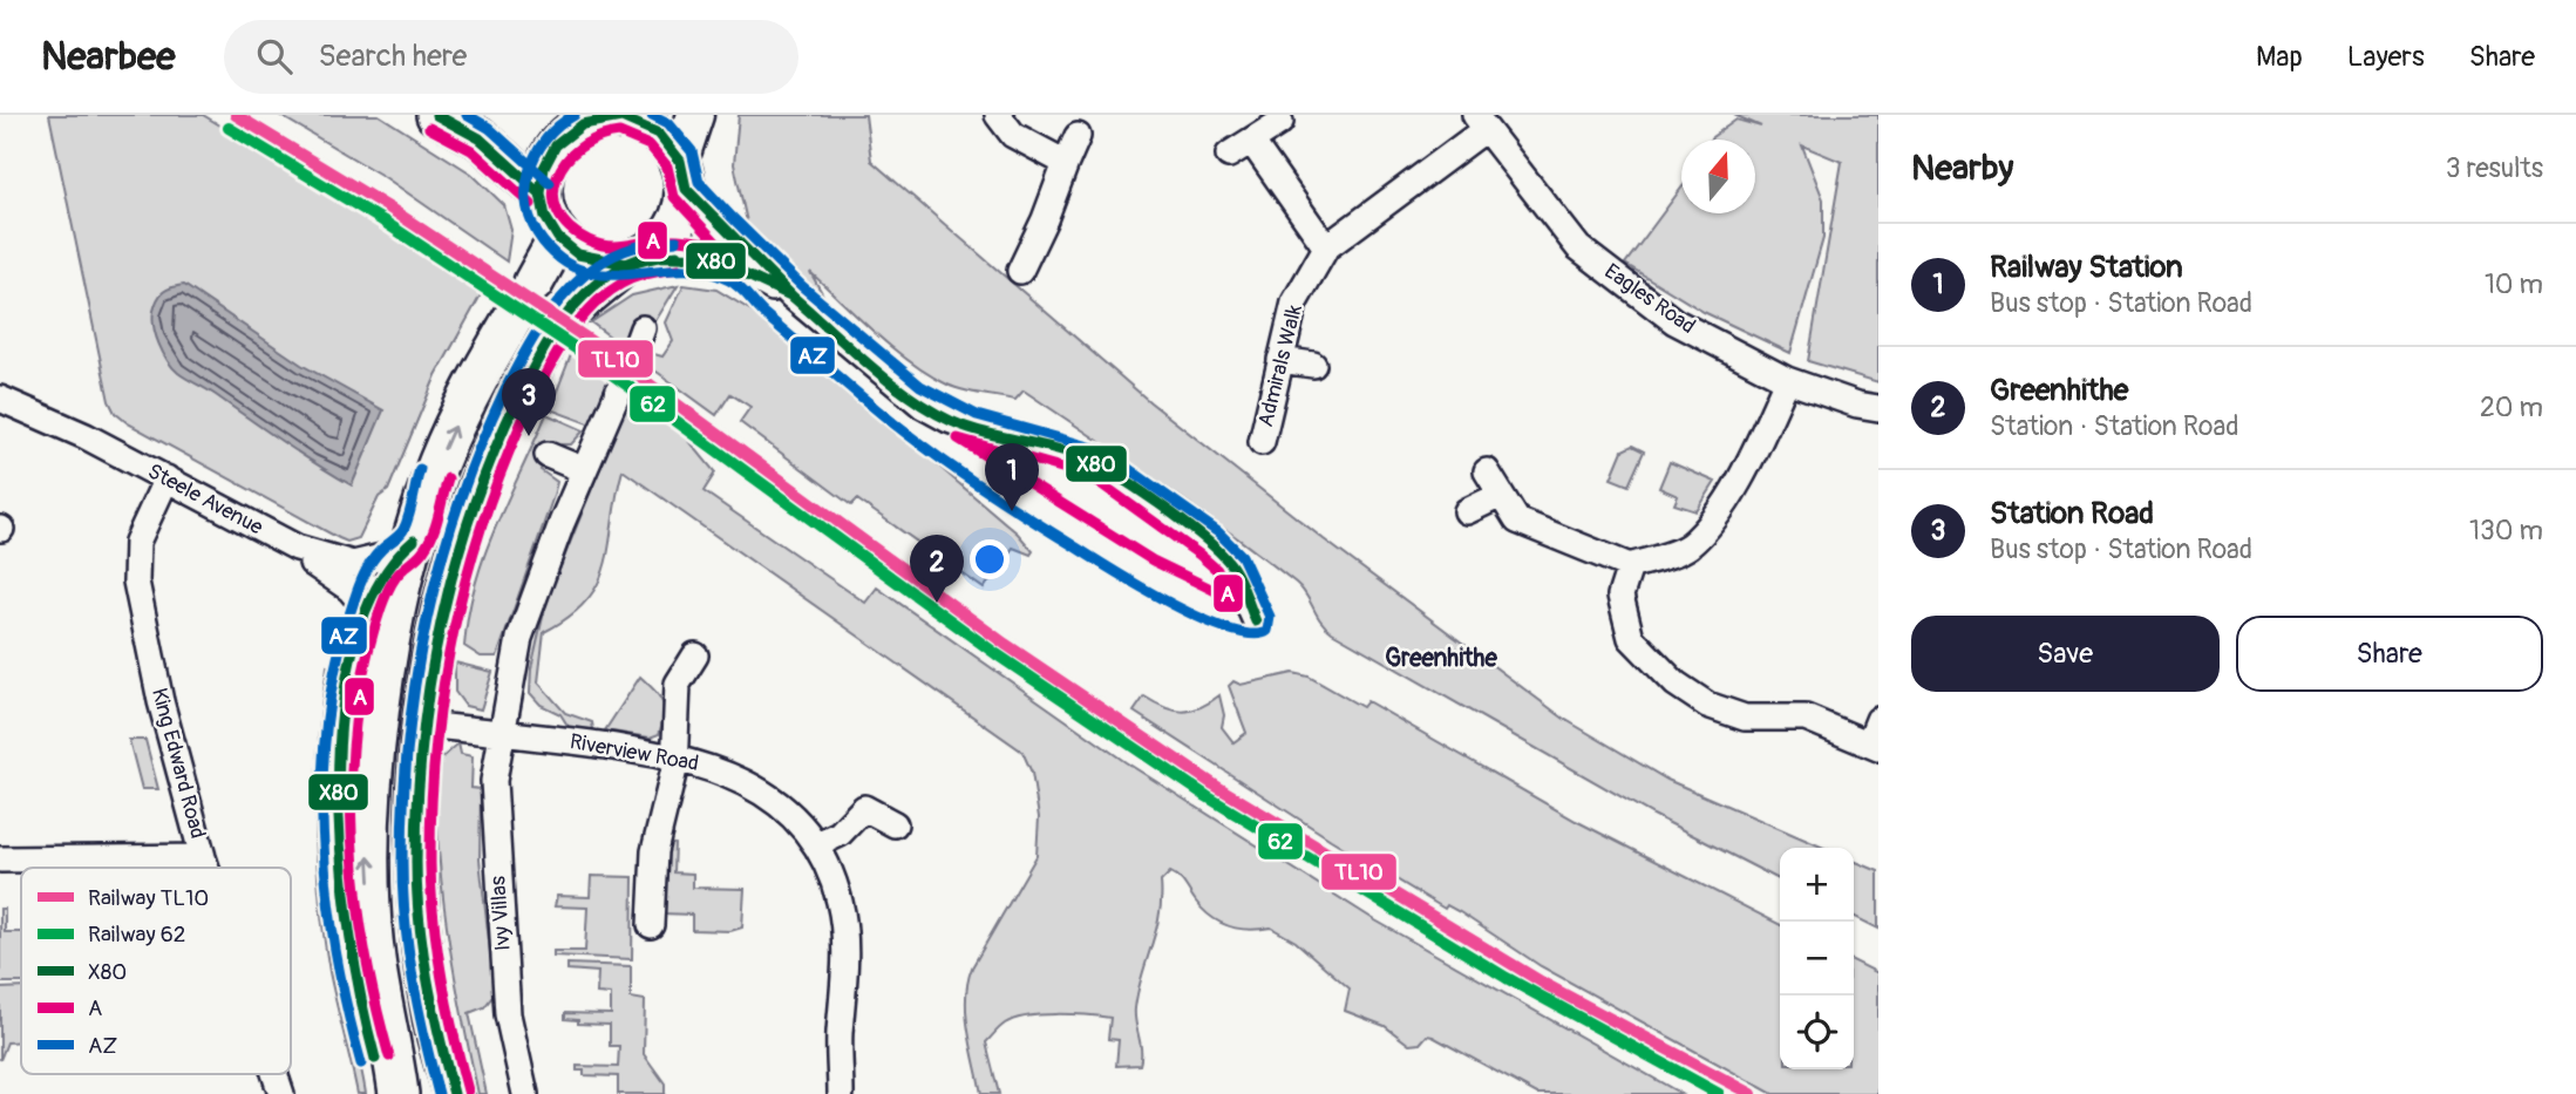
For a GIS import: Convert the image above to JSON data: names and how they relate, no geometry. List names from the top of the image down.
{
  "streets": {
    "street": [
      "Eagles Road",
      "Admirals Walk",
      "Steele Avenue",
      "Riverview Road",
      "King Edward Road",
      "Ivy Villas"
    ]
  },
  "crossings": [
    ["Eagles Road", "Admirals Walk"],
    ["Steele Avenue", "King Edward Road"],
    ["Riverview Road", "Ivy Villas"]
  ],
  "districts": ["Greenhithe"],
  "lines": [
    "rail line TL10",
    "transit line X80",
    "transit line AZ",
    "rail line 62",
    "transit line A"
  ],
  "legend": [
    "Railway TL10",
    "Railway 62",
    "X80",
    "A",
    "AZ"
  ],
  "north": "top",
  "page": {
    "header": "Nearbee",
    "search": "Search here",
    "nav": ["Map", "Layers", "Share"],
    "heading": ["Nearby", "3 results"],
    "list": [
      {
        "mark": "1",
        "name": "Railway Station",
        "note": "Bus stop · Station Road",
        "value": "10 m"
      },
      {
        "mark": "2",
        "name": "Greenhithe",
        "note": "Station · Station Road",
        "value": "20 m"
      },
      {
        "mark": "3",
        "name": "Station Road",
        "note": "Bus stop · Station Road",
        "value": "130 m"
      }
    ],
    "pins": ["3", "1", "2"],
    "buttons": ["Save", "Share"],
    "map_buttons": ["+", "−"]
  }
}
